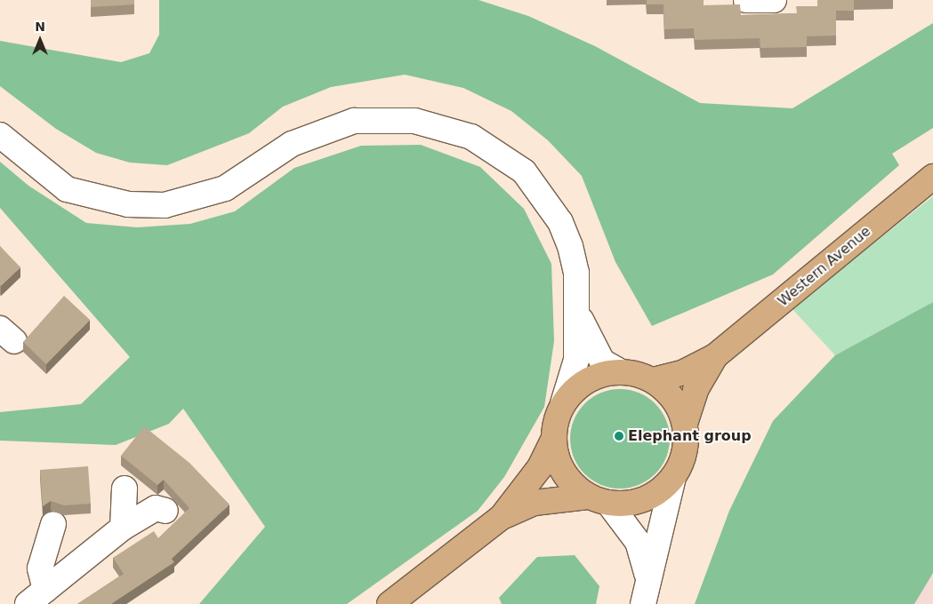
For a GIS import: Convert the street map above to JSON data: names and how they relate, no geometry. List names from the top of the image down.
{
  "streets": {
    "main road": ["Western Avenue"]
  },
  "places": ["Elephant group"],
  "north": "top"
}
